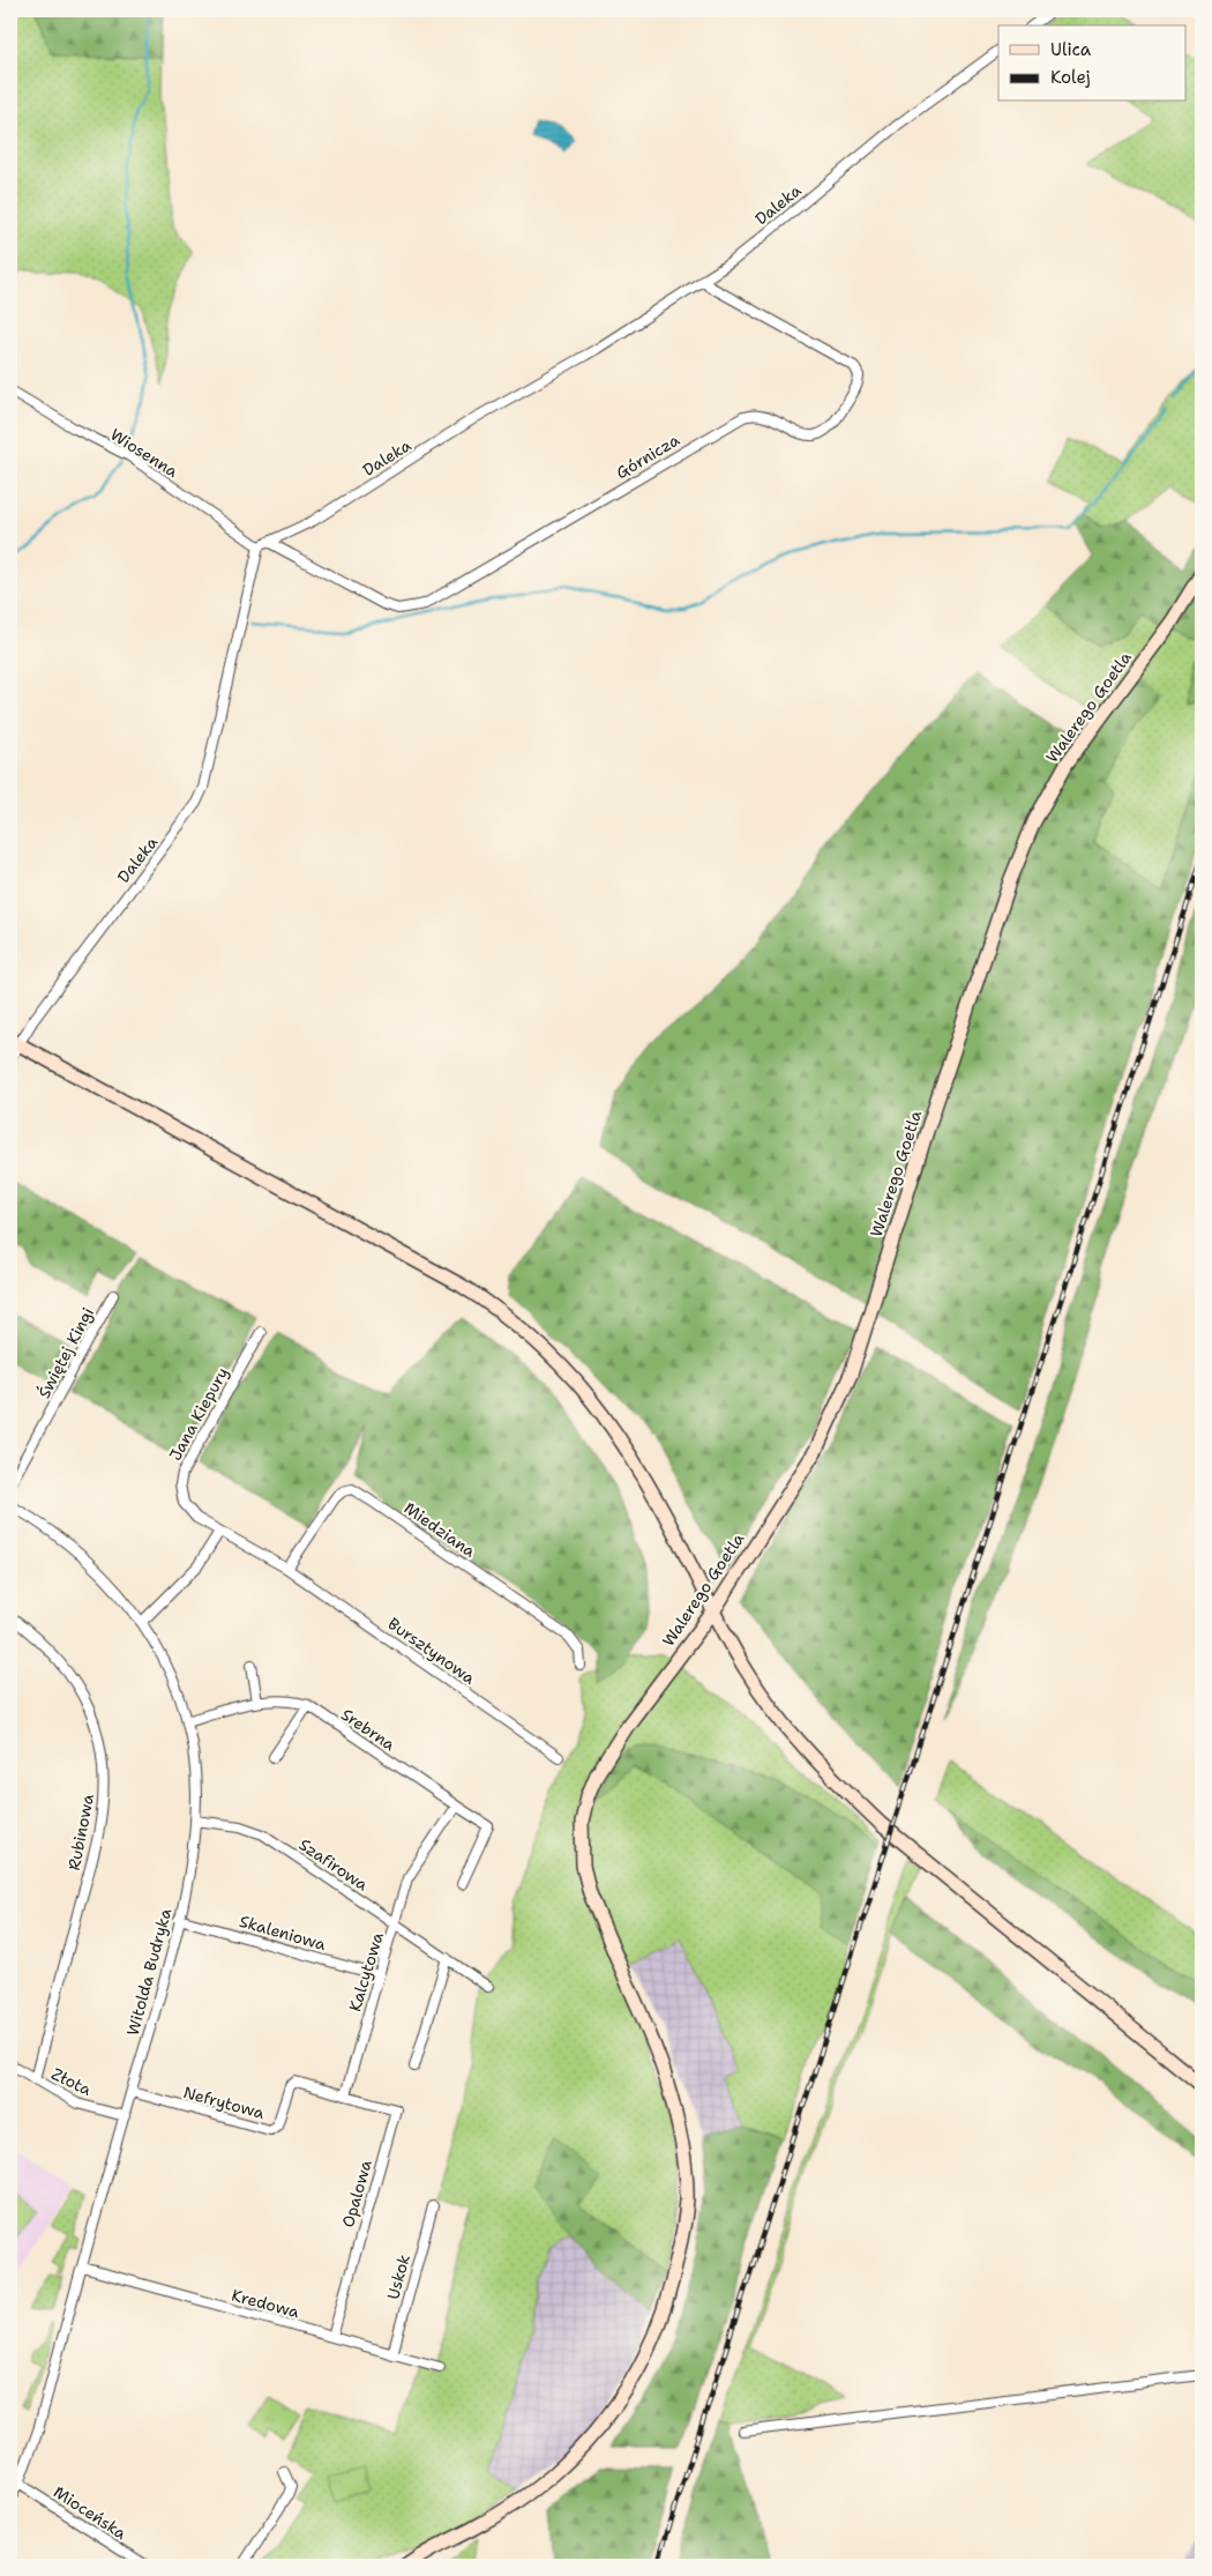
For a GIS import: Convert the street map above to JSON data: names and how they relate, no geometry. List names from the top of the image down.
{
  "streets": {
    "street": [
      "Daleka",
      "Wiosenna",
      "Górnicza",
      "Walerego Goetla",
      "Świętej Kingi",
      "Jana Kiepury",
      "Miedziana",
      "Bursztynowa",
      "Srebrna",
      "Rubinowa",
      "Szafirowa",
      "Skaleniowa",
      "Witolda Budryka",
      "Kalcytowa",
      "Złota",
      "Nefrytowa",
      "Opalowa",
      "Uskok",
      "Kredowa",
      "Mioceńska"
    ]
  },
  "crossings": [
    ["Daleka", "Wiosenna"],
    ["Daleka", "Górnicza"],
    ["Jana Kiepury", "Miedziana"],
    ["Jana Kiepury", "Bursztynowa"],
    ["Miedziana", "Bursztynowa"],
    ["Srebrna", "Witolda Budryka"],
    ["Srebrna", "Kalcytowa"],
    ["Rubinowa", "Złota"],
    ["Szafirowa", "Witolda Budryka"],
    ["Szafirowa", "Kalcytowa"],
    ["Skaleniowa", "Witolda Budryka"],
    ["Skaleniowa", "Kalcytowa"],
    ["Witolda Budryka", "Złota"],
    ["Witolda Budryka", "Nefrytowa"],
    ["Witolda Budryka", "Kredowa"],
    ["Witolda Budryka", "Mioceńska"],
    ["Kalcytowa", "Nefrytowa"],
    ["Kalcytowa", "Opalowa"],
    ["Nefrytowa", "Opalowa"],
    ["Opalowa", "Kredowa"],
    ["Uskok", "Kredowa"]
  ],
  "legend": ["Ulica", "Kolej"]
}
